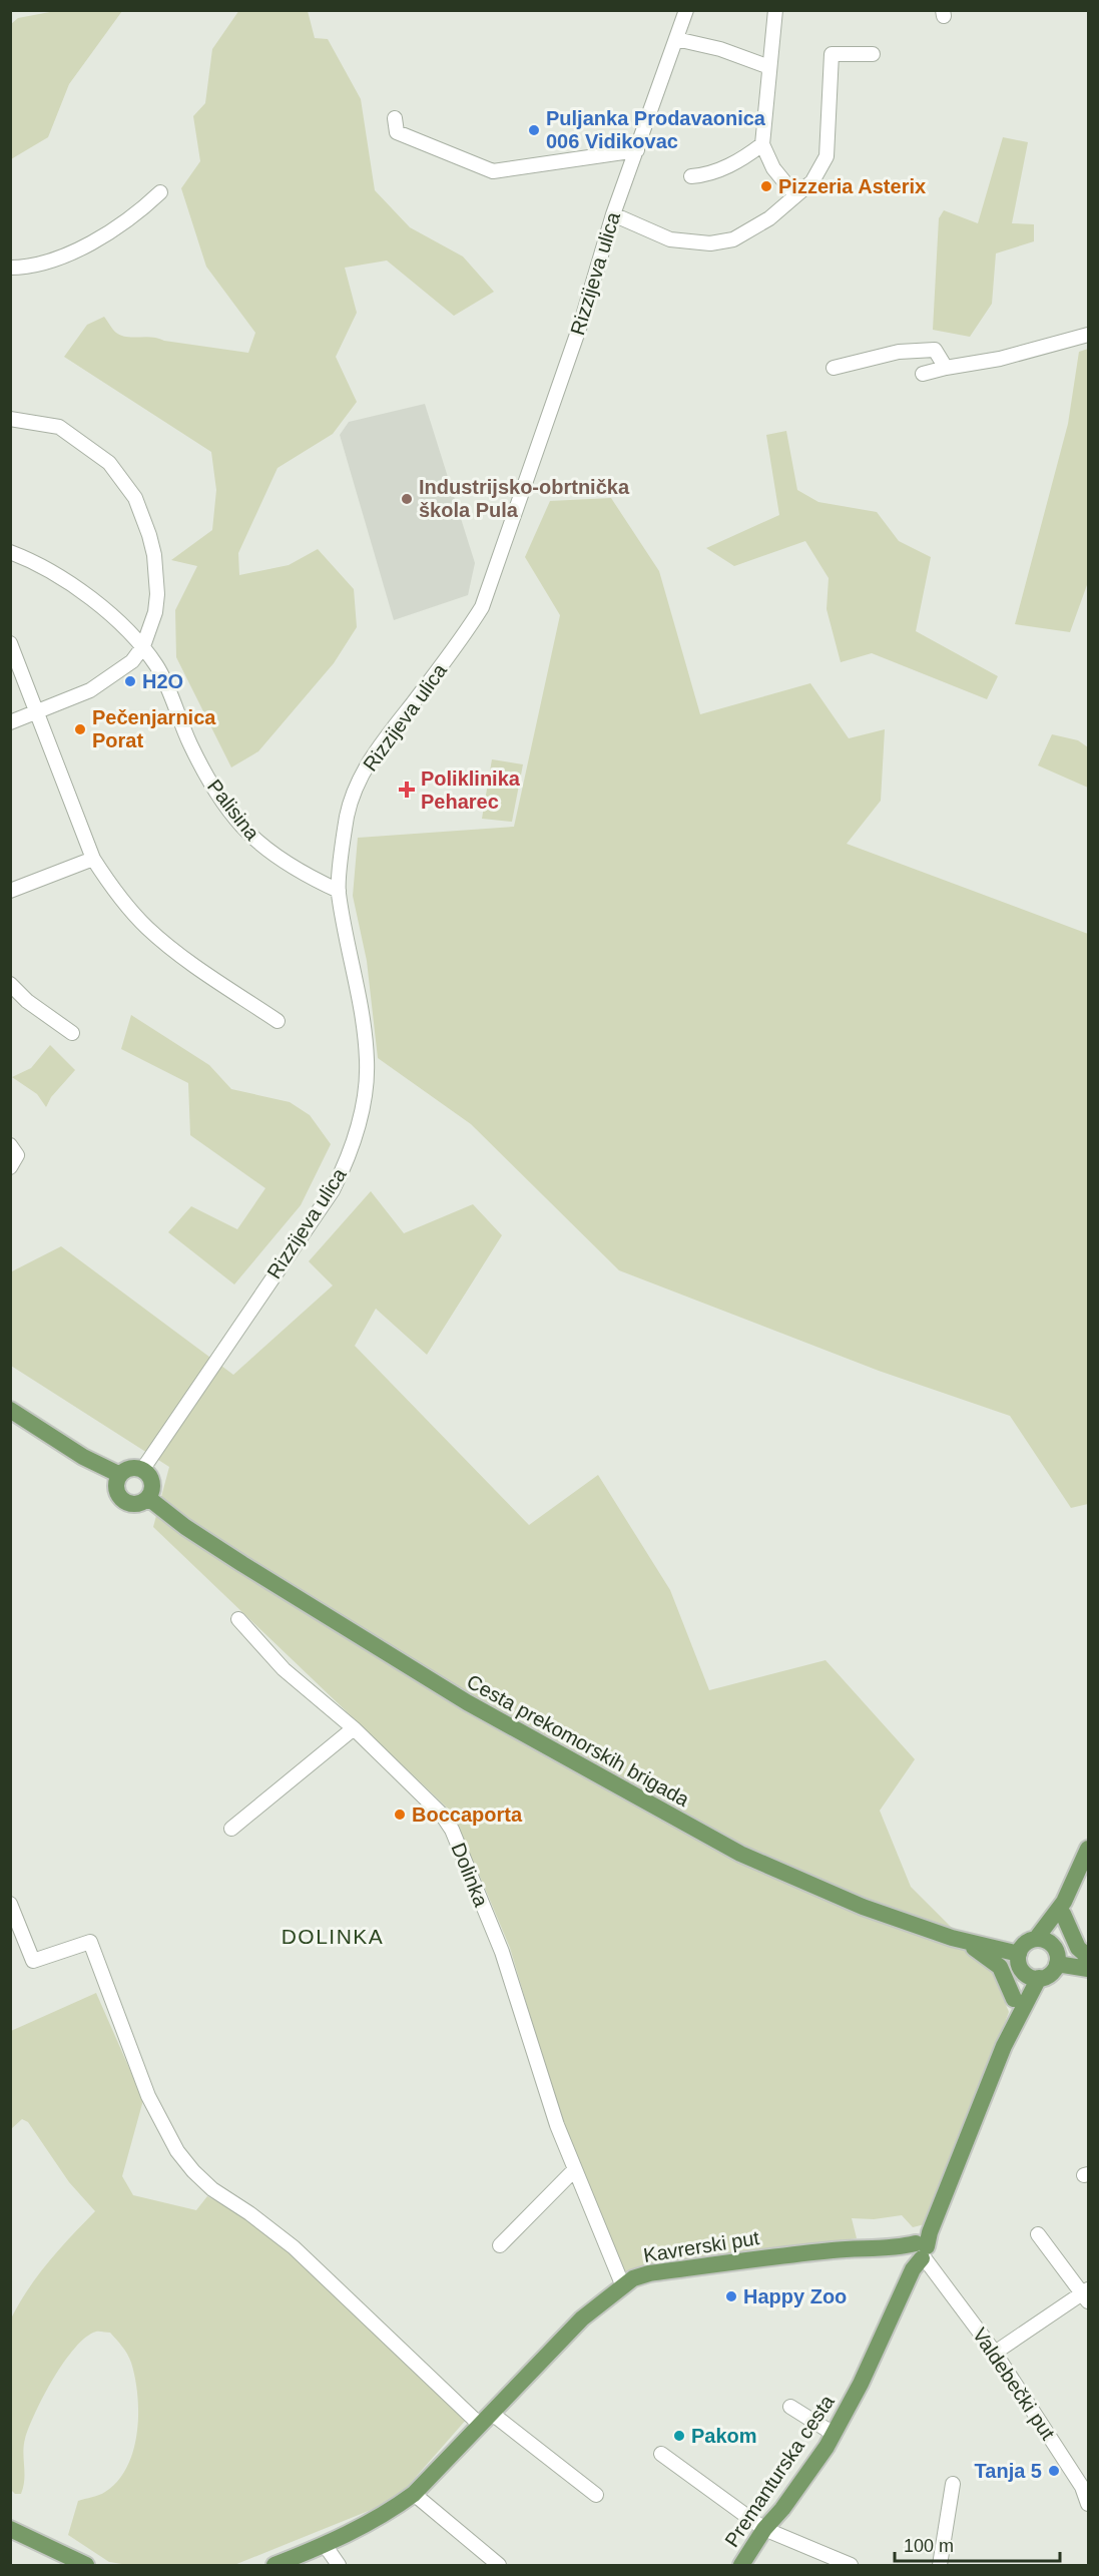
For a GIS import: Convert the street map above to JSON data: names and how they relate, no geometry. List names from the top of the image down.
{
  "streets": {
    "main road": ["Cesta prekomorskih brigada", "Kavrerski put", "Premanturska cesta"],
    "street": [
      "Rizzijeva ulica",
      "Palisina",
      "Dolinka",
      "Valdebečki put"
    ]
  },
  "crossings": [
    ["Rizzijeva ulica", "Palisina"],
    ["Rizzijeva ulica", "Cesta prekomorskih brigada"],
    ["Cesta prekomorskih brigada", "Premanturska cesta"],
    ["Dolinka", "Kavrerski put"],
    ["Kavrerski put", "Valdebečki put"],
    ["Kavrerski put", "Premanturska cesta"],
    ["Valdebečki put", "Premanturska cesta"]
  ],
  "districts": ["DOLINKA"],
  "places": {
    "other": [
      "Puljanka Prodavaonica 006 Vidikovac",
      "Pizzeria Asterix",
      "Industrijsko-obrtnička škola Pula",
      "H2O",
      "Pečenjarnica Porat",
      "Boccaporta",
      "Happy Zoo",
      "Pakom",
      "Tanja 5"
    ],
    "health": ["Poliklinika Peharec"]
  },
  "scale_bar": "100 m"
}
